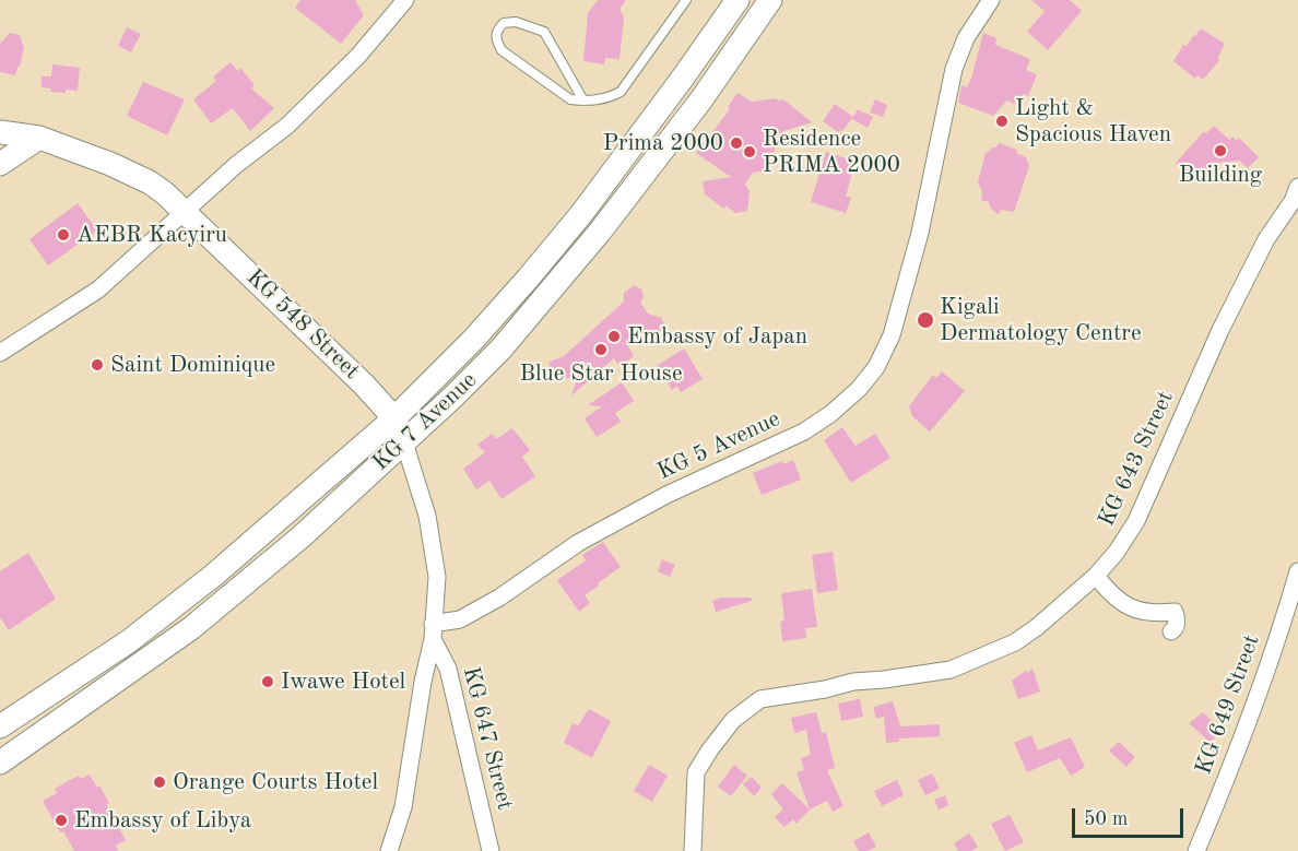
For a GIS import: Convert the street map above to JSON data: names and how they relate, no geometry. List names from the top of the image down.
{
  "streets": {
    "main road": ["KG 548 Street", "KG 7 Avenue"],
    "street": [
      "KG 5 Avenue",
      "KG 643 Street",
      "KG 649 Street",
      "KG 647 Street"
    ]
  },
  "crossings": [
    ["KG 548 Street", "KG 7 Avenue"],
    ["KG 5 Avenue", "KG 647 Street"]
  ],
  "places": [
    "Light & Spacious Haven",
    "Prima 2000",
    "Building",
    "Residence PRIMA 2000",
    "AEBR Kacyiru",
    "Kigali Dermatology Centre",
    "Embassy of Japan",
    "Blue Star House",
    "Saint Dominique",
    "Iwawe Hotel",
    "Orange Courts Hotel",
    "Embassy of Libya"
  ],
  "scale_bar": "50 m"
}
